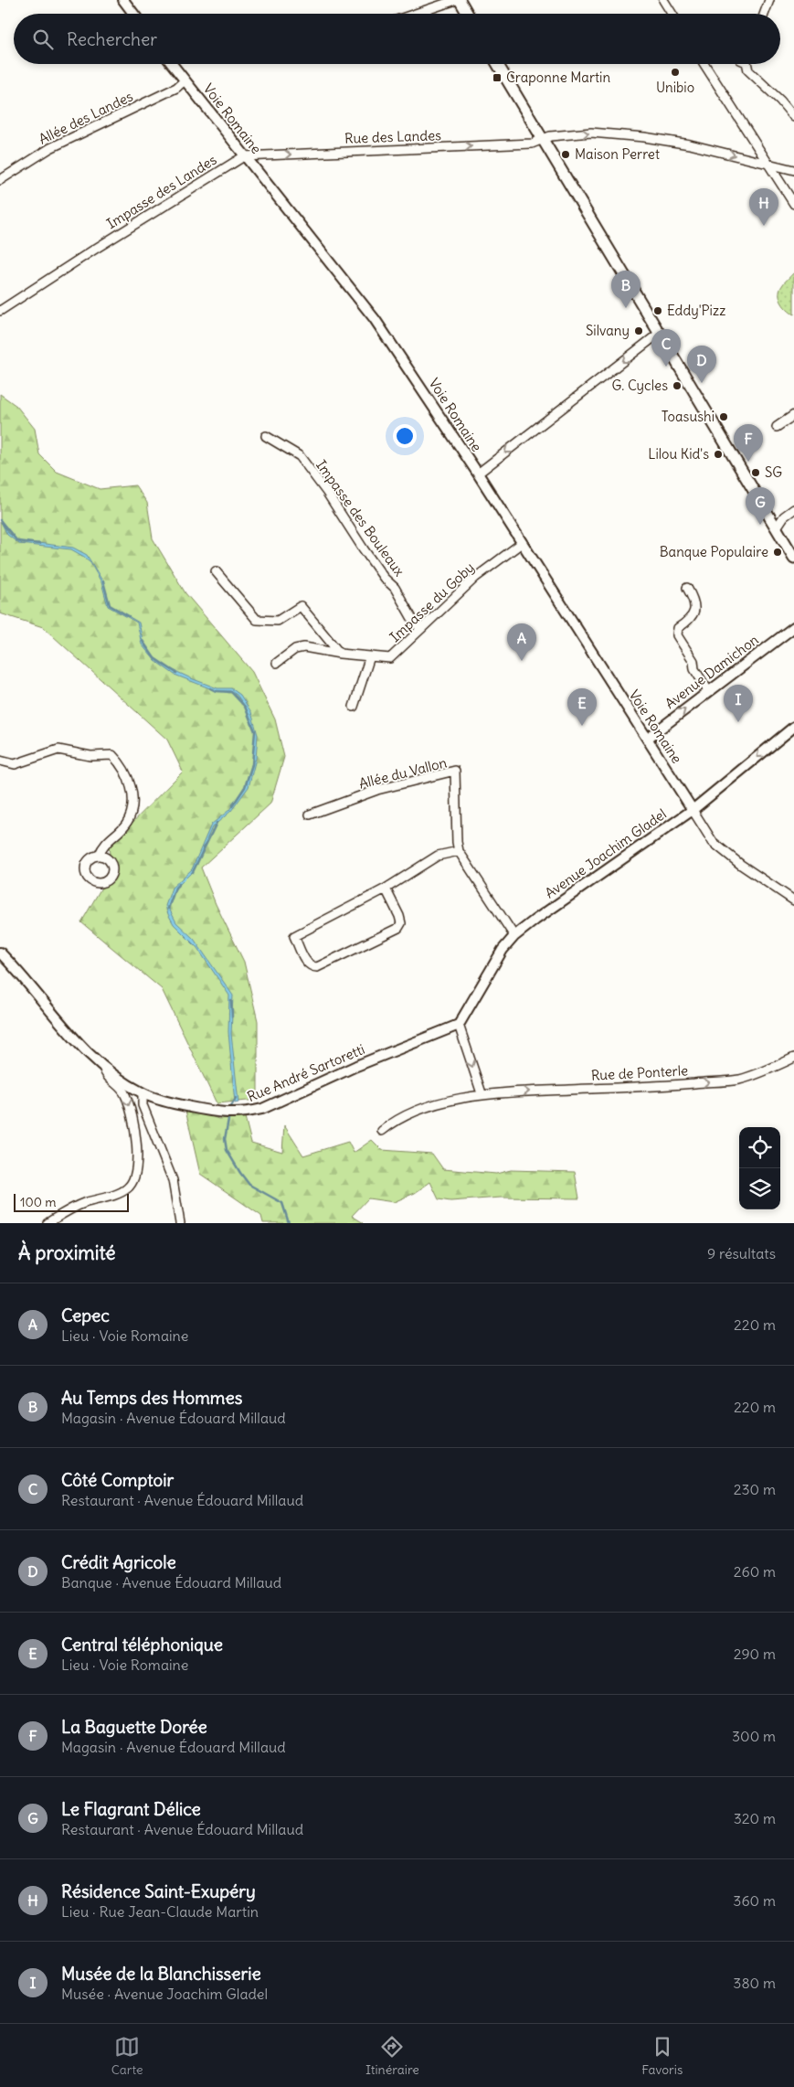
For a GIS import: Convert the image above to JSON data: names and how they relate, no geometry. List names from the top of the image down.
{
  "streets": {
    "street": [
      "Allée des Landes",
      "Voie Romaine",
      "Rue des Landes",
      "Impasse des Landes",
      "Impasse des Bouleaux",
      "Impasse du Goby",
      "Avenue Damichon",
      "Allée du Vallon",
      "Avenue Joachim Gladel",
      "Rue André Sartoretti",
      "Rue de Ponterle"
    ]
  },
  "crossings": [
    ["Allée des Landes", "Voie Romaine"],
    ["Voie Romaine", "Rue des Landes"],
    ["Voie Romaine", "Impasse des Landes"],
    ["Voie Romaine", "Impasse du Goby"],
    ["Voie Romaine", "Avenue Damichon"],
    ["Voie Romaine", "Avenue Joachim Gladel"],
    ["Rue des Landes", "Impasse des Landes"],
    ["Impasse des Bouleaux", "Impasse du Goby"],
    ["Allée du Vallon", "Avenue Joachim Gladel"],
    ["Avenue Joachim Gladel", "Rue André Sartoretti"]
  ],
  "one_way": ["Rue des Landes", "Avenue Damichon", "Rue de Ponterle"],
  "places": {
    "other": [
      "Unibio",
      "Maison Perret",
      "Eddy'Pizz",
      "Silvany",
      "G. Cycles",
      "Toasushi",
      "Lilou Kid's",
      "SG",
      "Banque Populaire"
    ],
    "transit": ["Craponne Martin"]
  },
  "scale_bar": "100 m",
  "page": {
    "search": "Rechercher",
    "pins": [
      "H",
      "B",
      "C",
      "D",
      "F",
      "G",
      "A",
      "I",
      "E"
    ],
    "scale": "100 m",
    "heading": ["À proximité", "9 résultats"],
    "list": [
      {
        "mark": "A",
        "name": "Cepec",
        "note": "Lieu · Voie Romaine",
        "value": "220 m"
      },
      {
        "mark": "B",
        "name": "Au Temps des Hommes",
        "note": "Magasin · Avenue Édouard Millaud",
        "value": "220 m"
      },
      {
        "mark": "C",
        "name": "Côté Comptoir",
        "note": "Restaurant · Avenue Édouard Millaud",
        "value": "230 m"
      },
      {
        "mark": "D",
        "name": "Crédit Agricole",
        "note": "Banque · Avenue Édouard Millaud",
        "value": "260 m"
      },
      {
        "mark": "E",
        "name": "Central téléphonique",
        "note": "Lieu · Voie Romaine",
        "value": "290 m"
      },
      {
        "mark": "F",
        "name": "La Baguette Dorée",
        "note": "Magasin · Avenue Édouard Millaud",
        "value": "300 m"
      },
      {
        "mark": "G",
        "name": "Le Flagrant Délice",
        "note": "Restaurant · Avenue Édouard Millaud",
        "value": "320 m"
      },
      {
        "mark": "H",
        "name": "Résidence Saint-Exupéry",
        "note": "Lieu · Rue Jean-Claude Martin",
        "value": "360 m"
      },
      {
        "mark": "I",
        "name": "Musée de la Blanchisserie",
        "note": "Musée · Avenue Joachim Gladel",
        "value": "380 m"
      }
    ],
    "nav": ["Carte", "Itinéraire", "Favoris"]
  }
}
